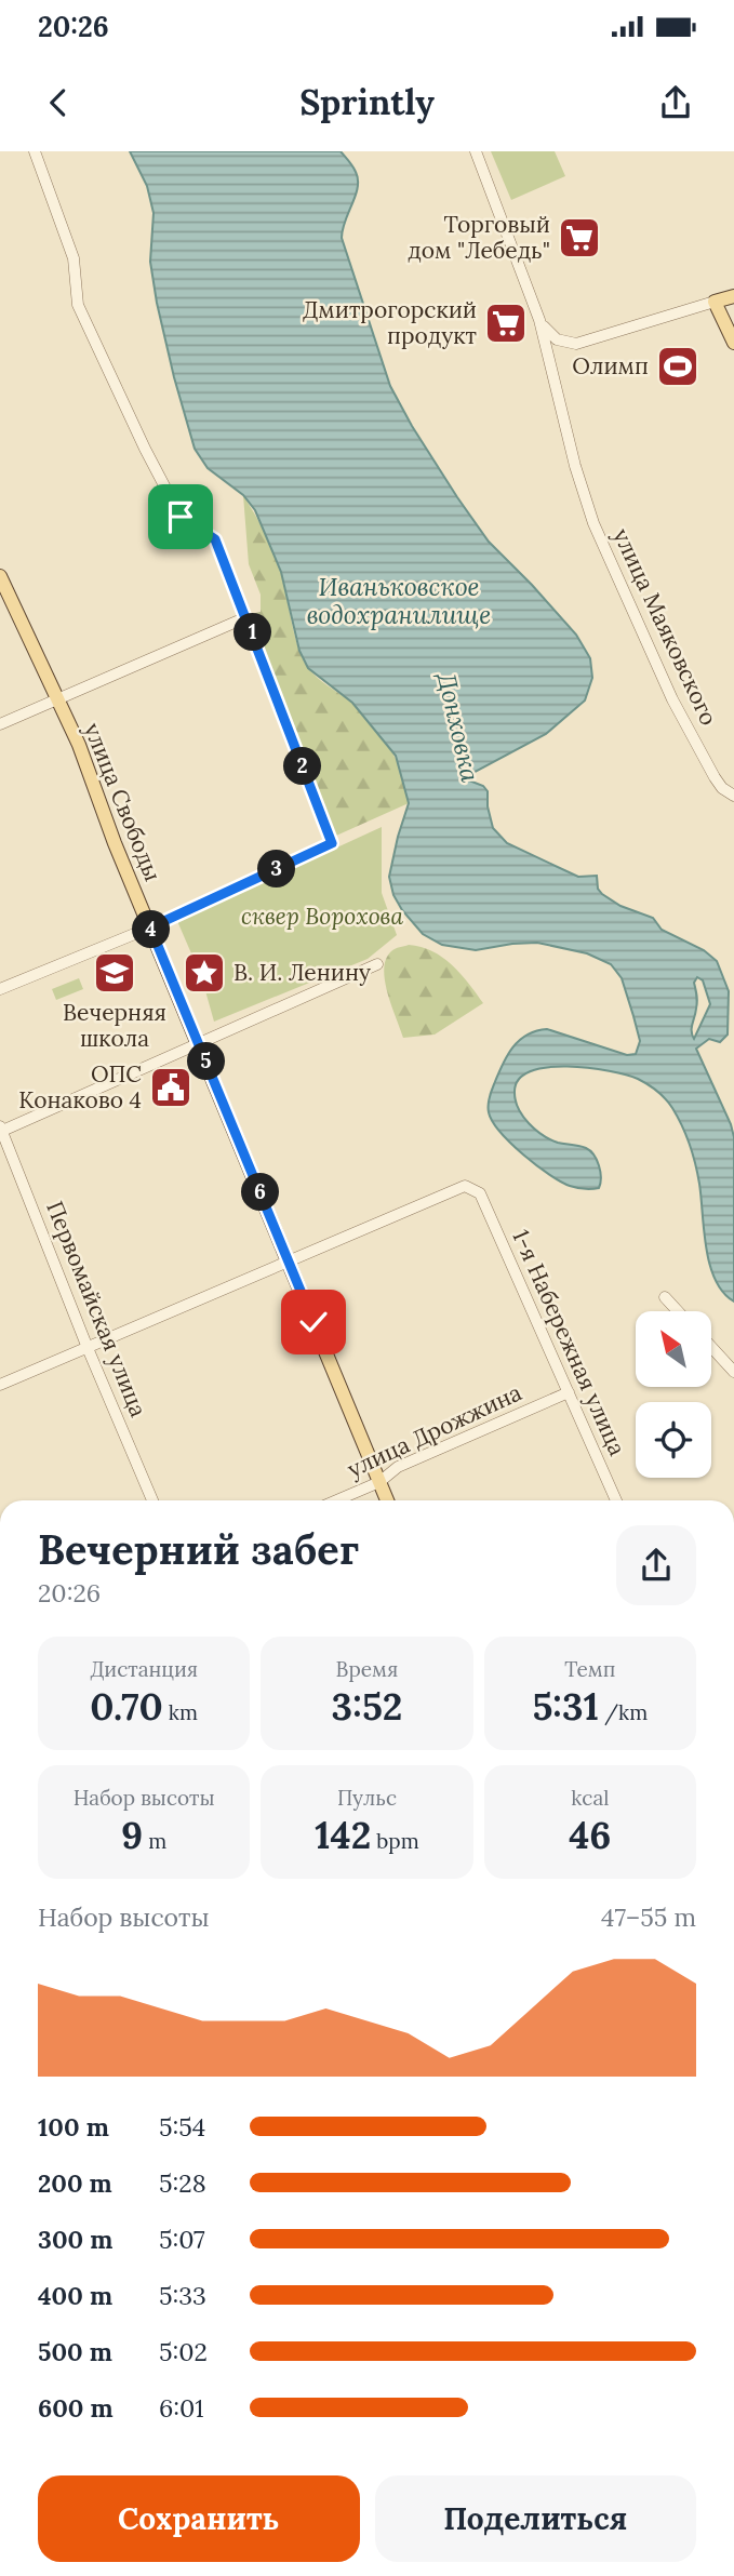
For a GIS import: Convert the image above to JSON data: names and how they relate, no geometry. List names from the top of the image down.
{
  "streets": {
    "main road": ["улица Свободы"],
    "street": [
      "улица Маяковского",
      "Первомайская улица",
      "1-я Набережная улица",
      "улица Дрожжина"
    ]
  },
  "crossings": [
    ["улица Свободы", "1-я Набережная улица"],
    ["улица Свободы", "улица Дрожжина"],
    ["1-я Набережная улица", "улица Дрожжина"]
  ],
  "water": ["Иваньковское водохранилище", "Донховка"],
  "parks": ["сквер Ворохова"],
  "places": {
    "supermarket": ["Торговый дом \"Лебедь\"", "Дмитрогорский продукт"],
    "sports": ["Олимп"],
    "school or university": ["Вечерняя школа"],
    "place": ["В. И. Ленину"],
    "public building": ["ОПС Конаково 4"]
  },
  "north": "top left",
  "page": {
    "status": "20:26",
    "header": "Sprintly",
    "pins": [
      "1",
      "2",
      "3",
      "4",
      "5",
      "6"
    ],
    "heading": ["Вечерний забег", "20:26"],
    "stats": [
      ["Дистанция", "0.70 km"],
      ["Время", "3:52"],
      ["Темп", "5:31 /km"],
      ["Набор высоты", "9 m"],
      ["Пульс", "142 bpm"],
      ["kcal", "46"]
    ],
    "chart": ["Набор высоты", "47–55 m"],
    "list": [
      {
        "name": "100 m",
        "note": "5:54"
      },
      {
        "name": "200 m",
        "note": "5:28"
      },
      {
        "name": "300 m",
        "note": "5:07"
      },
      {
        "name": "400 m",
        "note": "5:33"
      },
      {
        "name": "500 m",
        "note": "5:02"
      },
      {
        "name": "600 m",
        "note": "6:01"
      }
    ],
    "buttons": ["Сохранить", "Поделиться"]
  }
}
